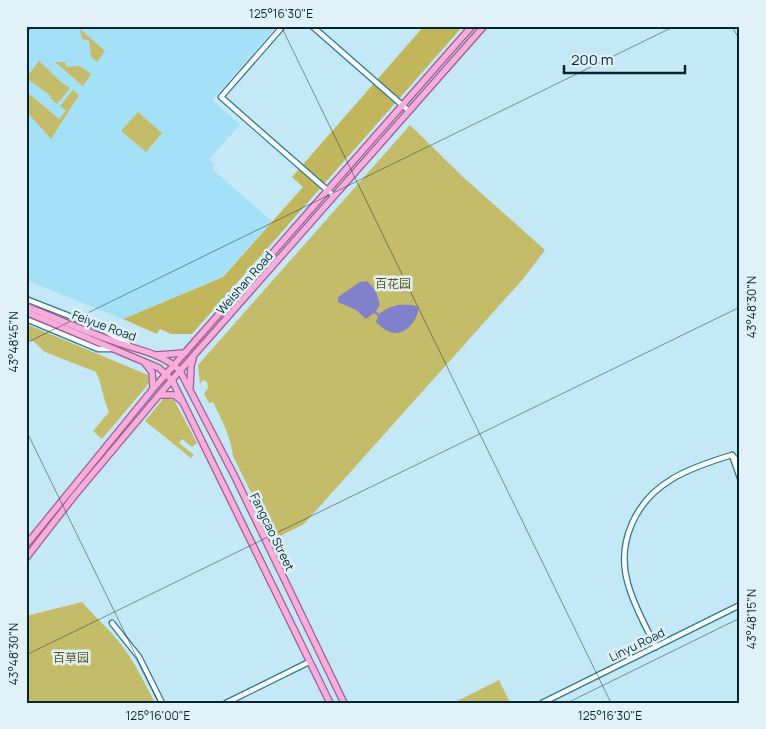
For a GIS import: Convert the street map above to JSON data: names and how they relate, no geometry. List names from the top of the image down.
{
  "streets": {
    "main road": ["Weishan Road", "Feiyue Road", "Fangcao Street"],
    "street": ["Linyu Road"]
  },
  "crossings": [
    ["Weishan Road", "Feiyue Road"],
    ["Weishan Road", "Fangcao Street"],
    ["Feiyue Road", "Fangcao Street"]
  ],
  "parks": ["百花园", "百草园"],
  "scale_bar": "200 m",
  "coordinates": [
    "125°16'30\"E",
    "43°48'30\"N",
    "43°48'45\"N",
    "43°48'15\"N",
    "125°16'00\"E"
  ]
}
